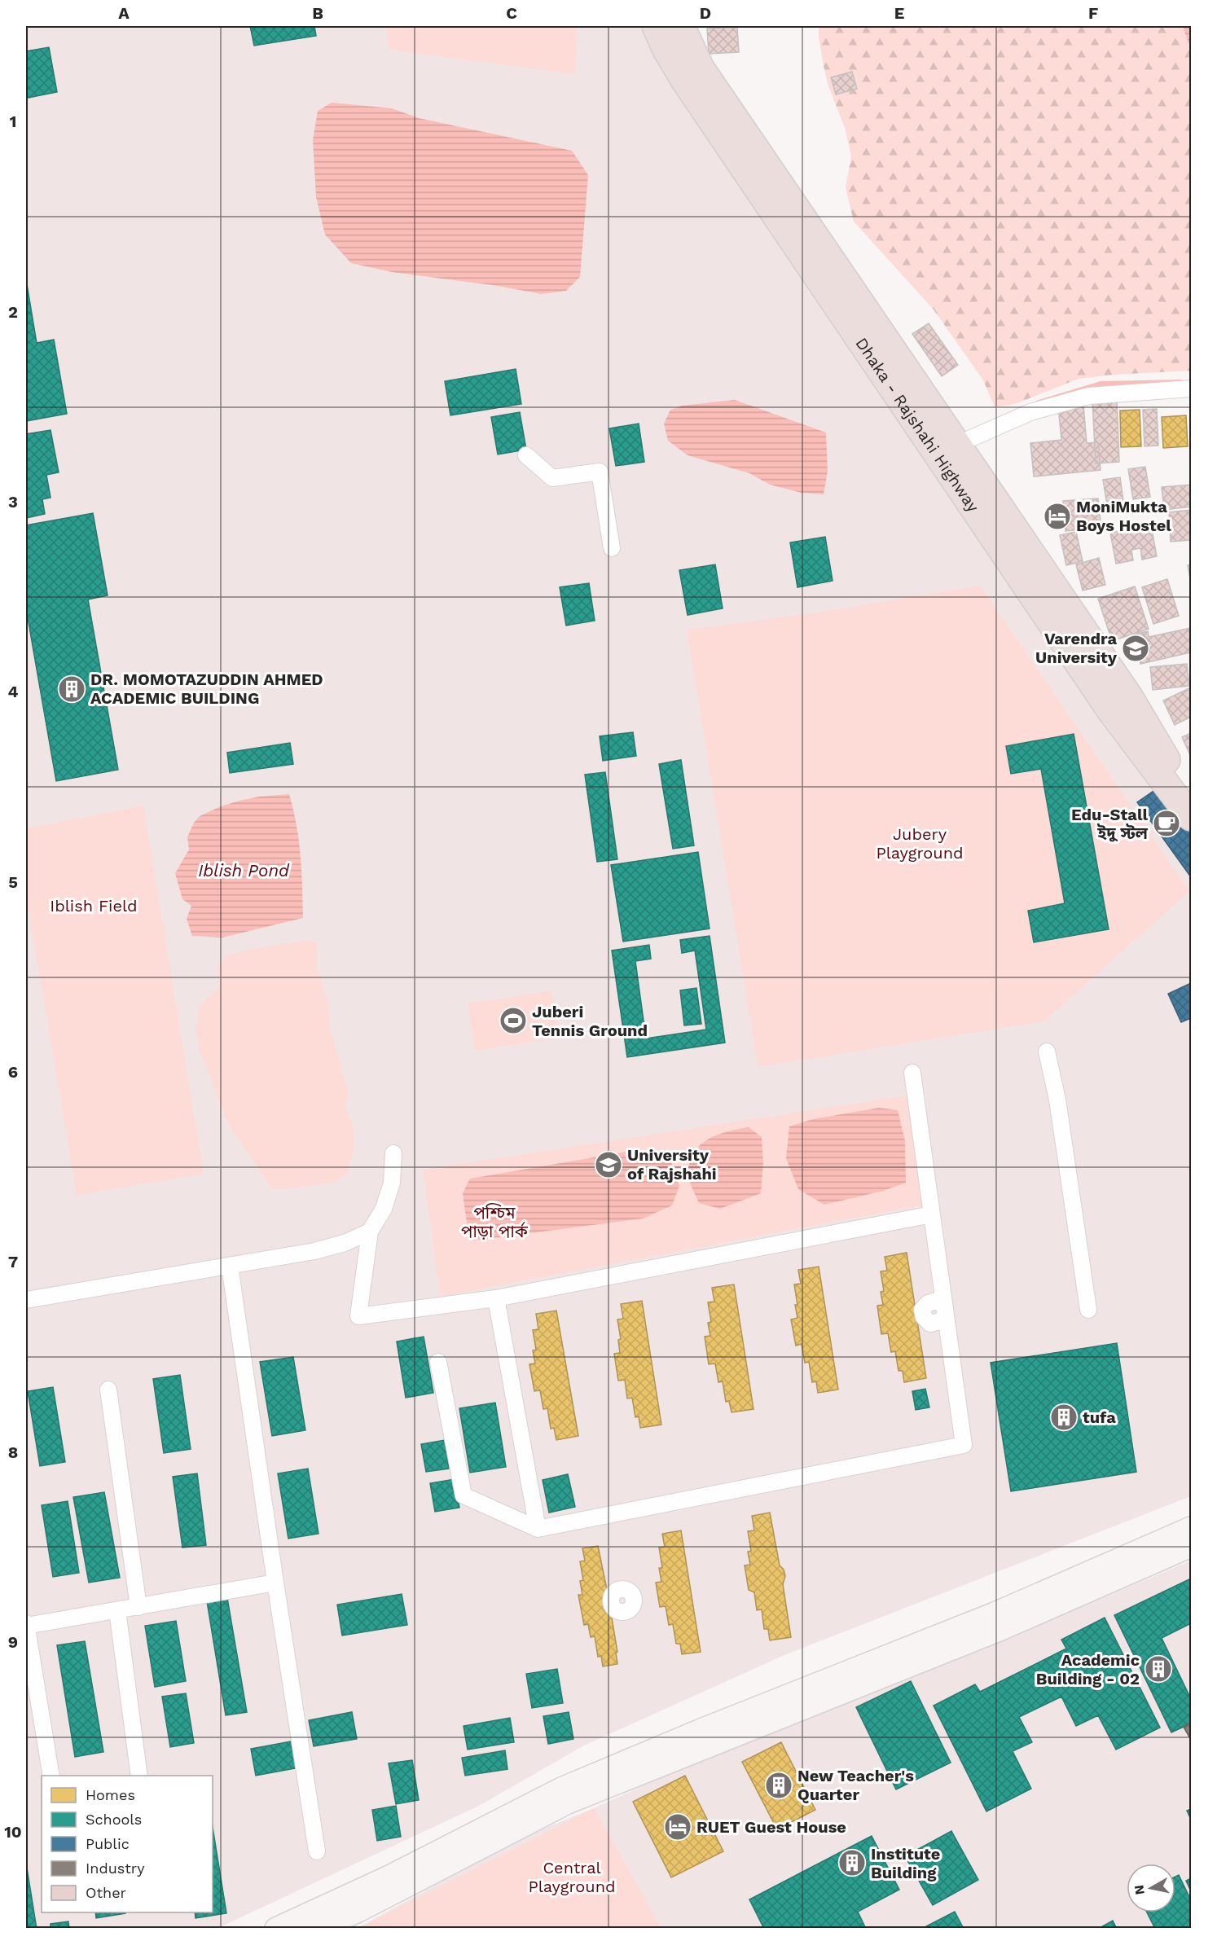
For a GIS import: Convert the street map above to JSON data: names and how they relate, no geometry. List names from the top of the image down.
{
  "streets": {
    "highway": ["Dhaka - Rajshahi Highway"]
  },
  "water": ["Iblish Pond"],
  "parks": [
    "Jubery Playground",
    "Iblish Field",
    "পশ্চিম পাড়া পার্ক",
    "Central Playground"
  ],
  "places": {
    "hotel": ["MoniMukta Boys Hostel", "RUET Guest House"],
    "school or university": ["Varendra University", "University of Rajshahi"],
    "building": [
      "DR. MOMOTAZUDDIN AHMED ACADEMIC BUILDING",
      "tufa",
      "Academic Building - 02",
      "New Teacher's Quarter",
      "Institute Building"
    ],
    "cafe": ["Edu-Stall ইদু স্টল"],
    "sports": ["Juberi Tennis Ground"]
  },
  "legend": [
    "Homes",
    "Schools",
    "Public",
    "Industry",
    "Other"
  ],
  "north": "left",
  "grid": {
    "columns": [
      "A",
      "B",
      "C",
      "D",
      "E",
      "F"
    ],
    "rows": [
      "1",
      "2",
      "3",
      "4",
      "5",
      "6",
      "7",
      "8",
      "9",
      "10"
    ]
  }
}
